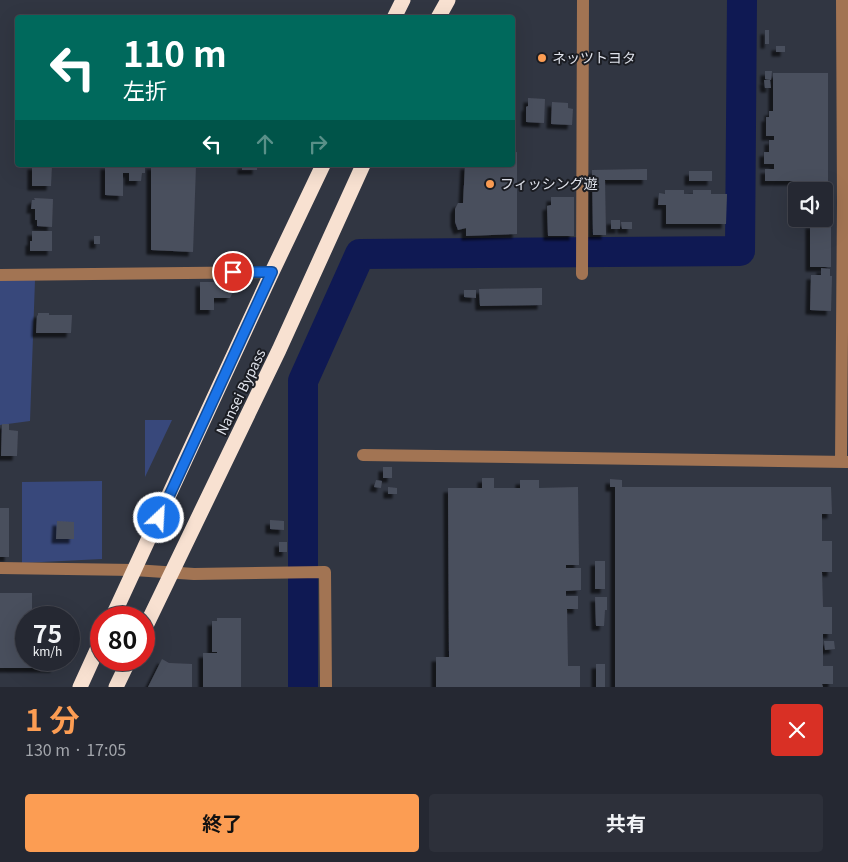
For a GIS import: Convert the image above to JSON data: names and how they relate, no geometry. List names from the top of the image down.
{
  "streets": {
    "highway": ["Nansei Bypass"]
  },
  "places": ["ネッツトヨタ", "フィッシング遊"],
  "page": {
    "turn": ["110 m", "左折"],
    "speed": "75 km/h",
    "limit": "80",
    "heading": ["1 分", "130 m · 17:05"],
    "buttons": ["終了", "共有"]
  }
}
